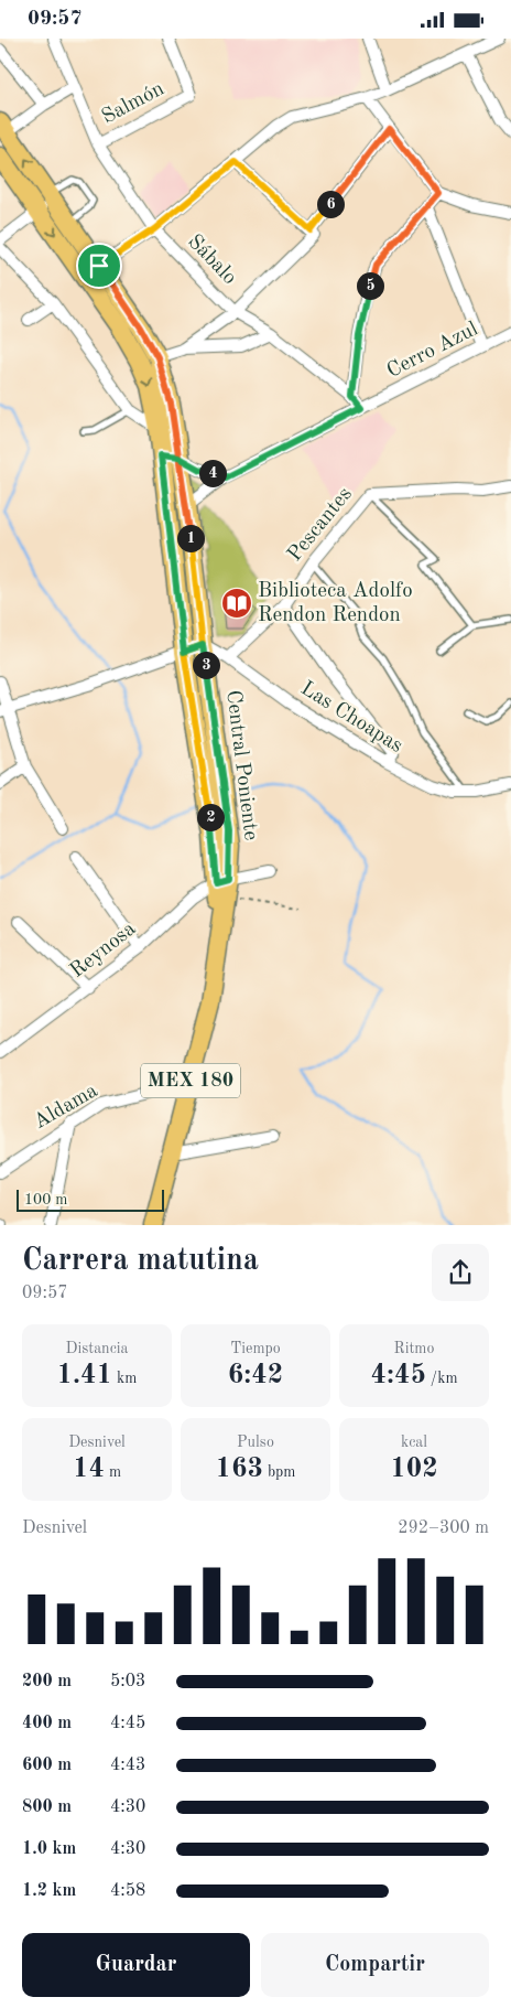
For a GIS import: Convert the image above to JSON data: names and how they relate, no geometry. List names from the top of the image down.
{
  "streets": {
    "main road": ["Central Poniente", "MEX 180"],
    "street": [
      "Salmón",
      "Sábalo",
      "Cerro Azul",
      "Pescantes",
      "Las Choapas",
      "Reynosa",
      "Aldama"
    ]
  },
  "crossings": [
    ["Salmón", "Sábalo"],
    ["Sábalo", "Cerro Azul"],
    ["Cerro Azul", "Central Poniente"],
    ["Pescantes", "Las Choapas"],
    ["Las Choapas", "Central Poniente"],
    ["Central Poniente", "Reynosa"],
    ["Central Poniente", "MEX 180"],
    ["Central Poniente", "Aldama"],
    ["MEX 180", "Aldama"]
  ],
  "places": {
    "library": ["Biblioteca Adolfo Rendon Rendon"]
  },
  "scale_bar": "100 m",
  "page": {
    "status": "09:57",
    "pins": [
      "6",
      "5",
      "4",
      "1",
      "3",
      "2"
    ],
    "scale": "100 m",
    "heading": ["Carrera matutina", "09:57"],
    "stats": [
      ["Distancia", "1.41 km"],
      ["Tiempo", "6:42"],
      ["Ritmo", "4:45 /km"],
      ["Desnivel", "14 m"],
      ["Pulso", "163 bpm"],
      ["kcal", "102"]
    ],
    "chart": ["Desnivel", "292–300 m"],
    "list": [
      {
        "name": "200 m",
        "note": "5:03"
      },
      {
        "name": "400 m",
        "note": "4:45"
      },
      {
        "name": "600 m",
        "note": "4:43"
      },
      {
        "name": "800 m",
        "note": "4:30"
      },
      {
        "name": "1.0 km",
        "note": "4:30"
      },
      {
        "name": "1.2 km",
        "note": "4:58"
      }
    ],
    "buttons": ["Guardar", "Compartir"]
  }
}
